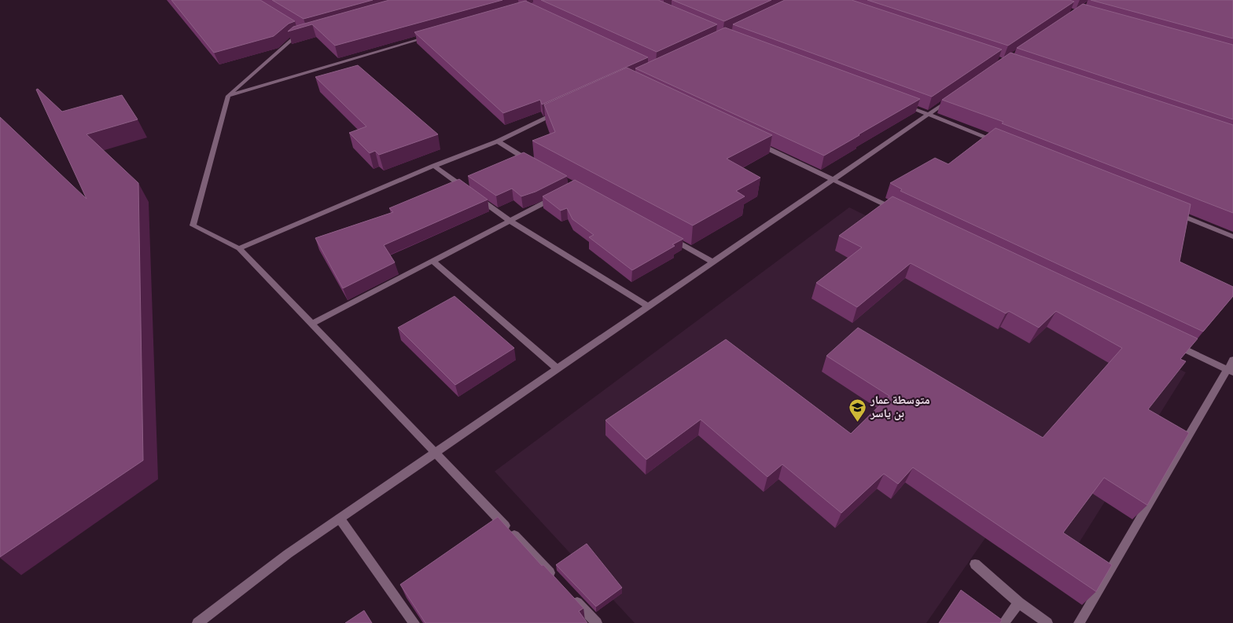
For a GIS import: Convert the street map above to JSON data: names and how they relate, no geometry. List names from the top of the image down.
{
  "places": {
    "school or university": ["متوسطة عمار بن ياسر"]
  }
}
